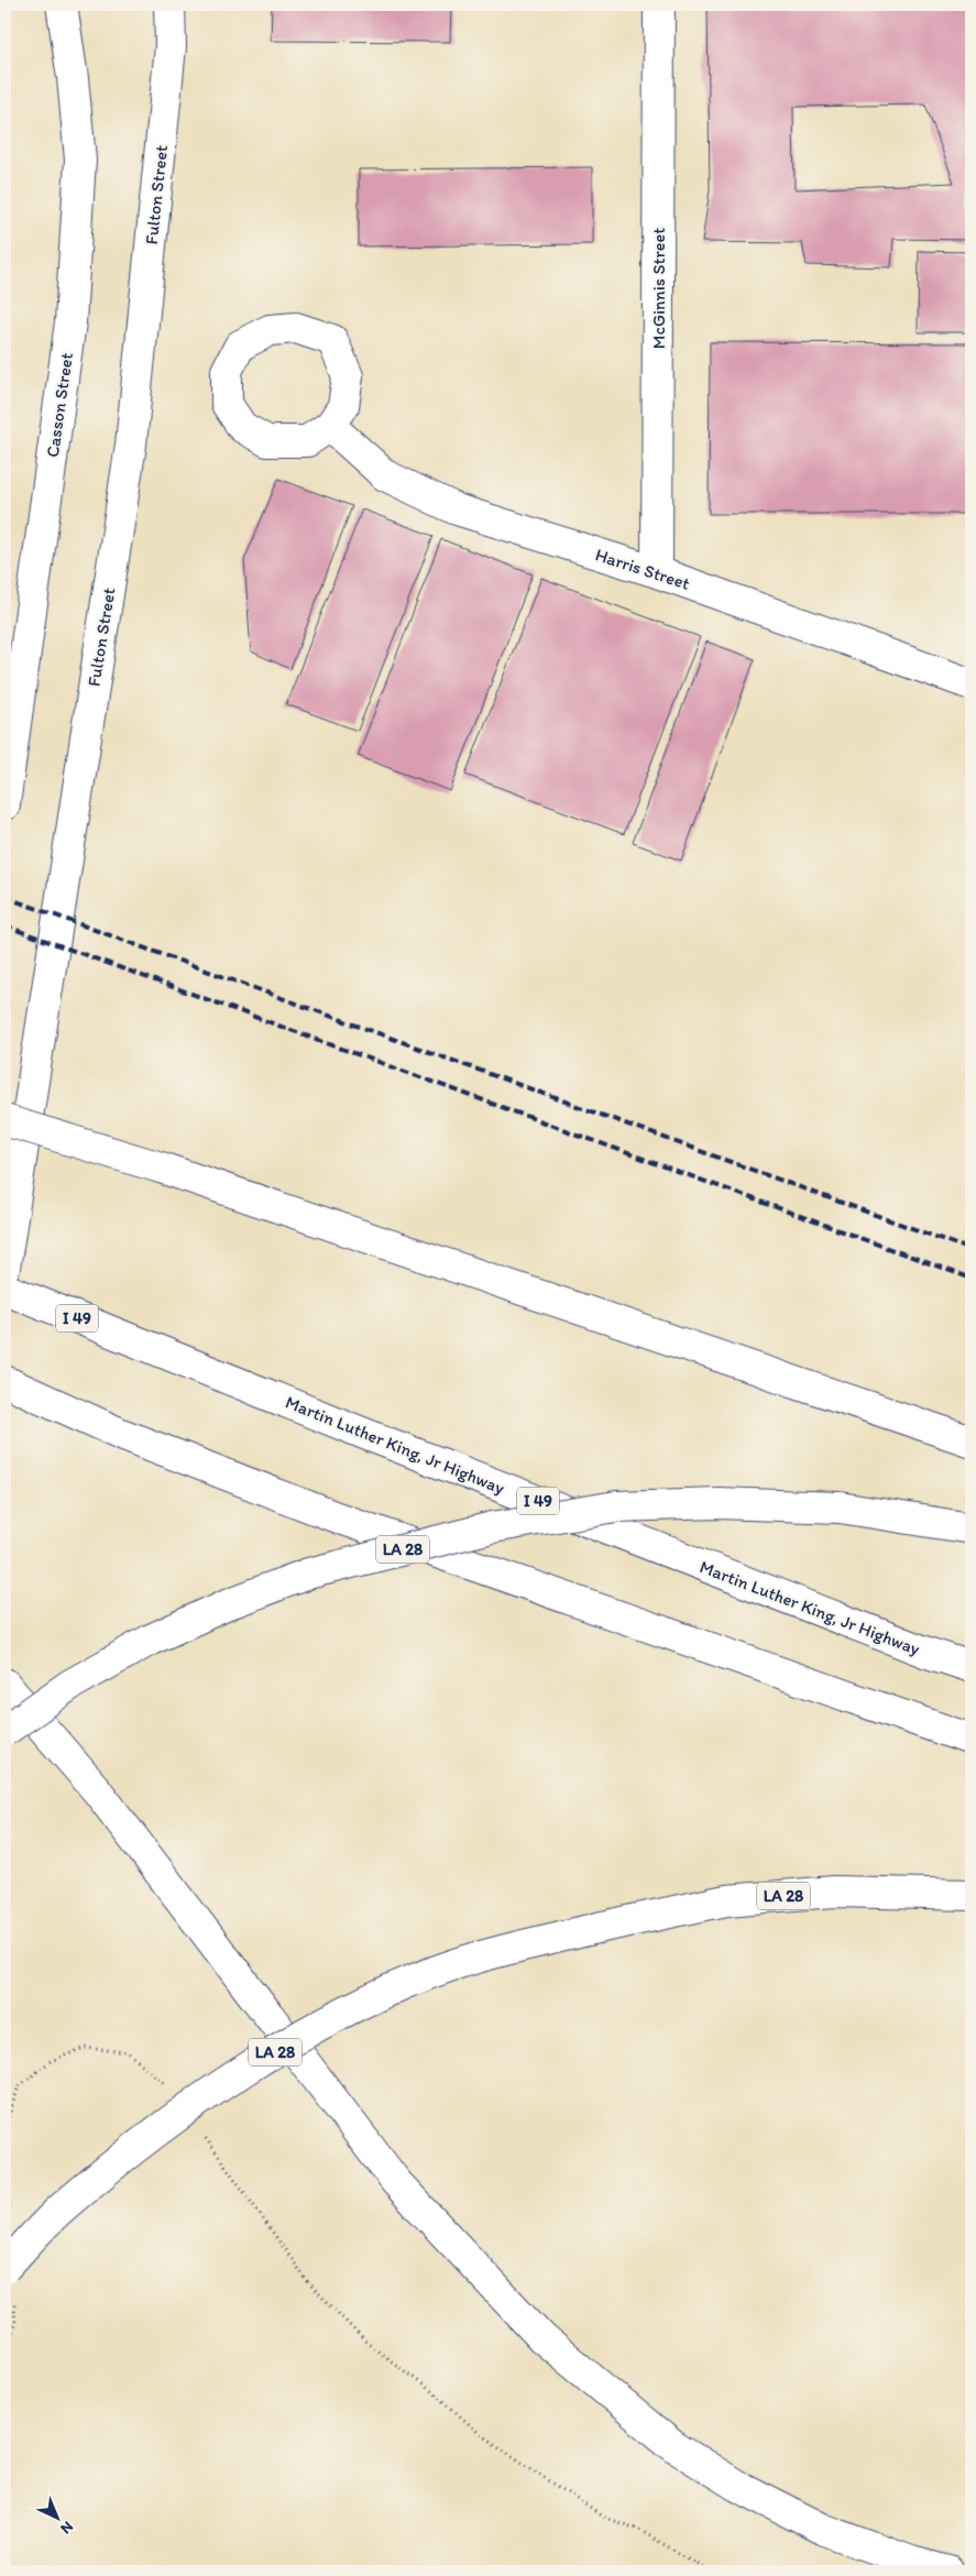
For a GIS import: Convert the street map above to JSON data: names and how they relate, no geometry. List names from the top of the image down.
{
  "streets": {
    "main road": [
      "Fulton Street",
      "McGinnis Street",
      "Casson Street",
      "Harris Street",
      "I 49",
      "Martin Luther King, Jr Highway",
      "LA 28"
    ]
  },
  "crossings": [
    ["McGinnis Street", "Harris Street"]
  ],
  "north": "bottom right"
}
